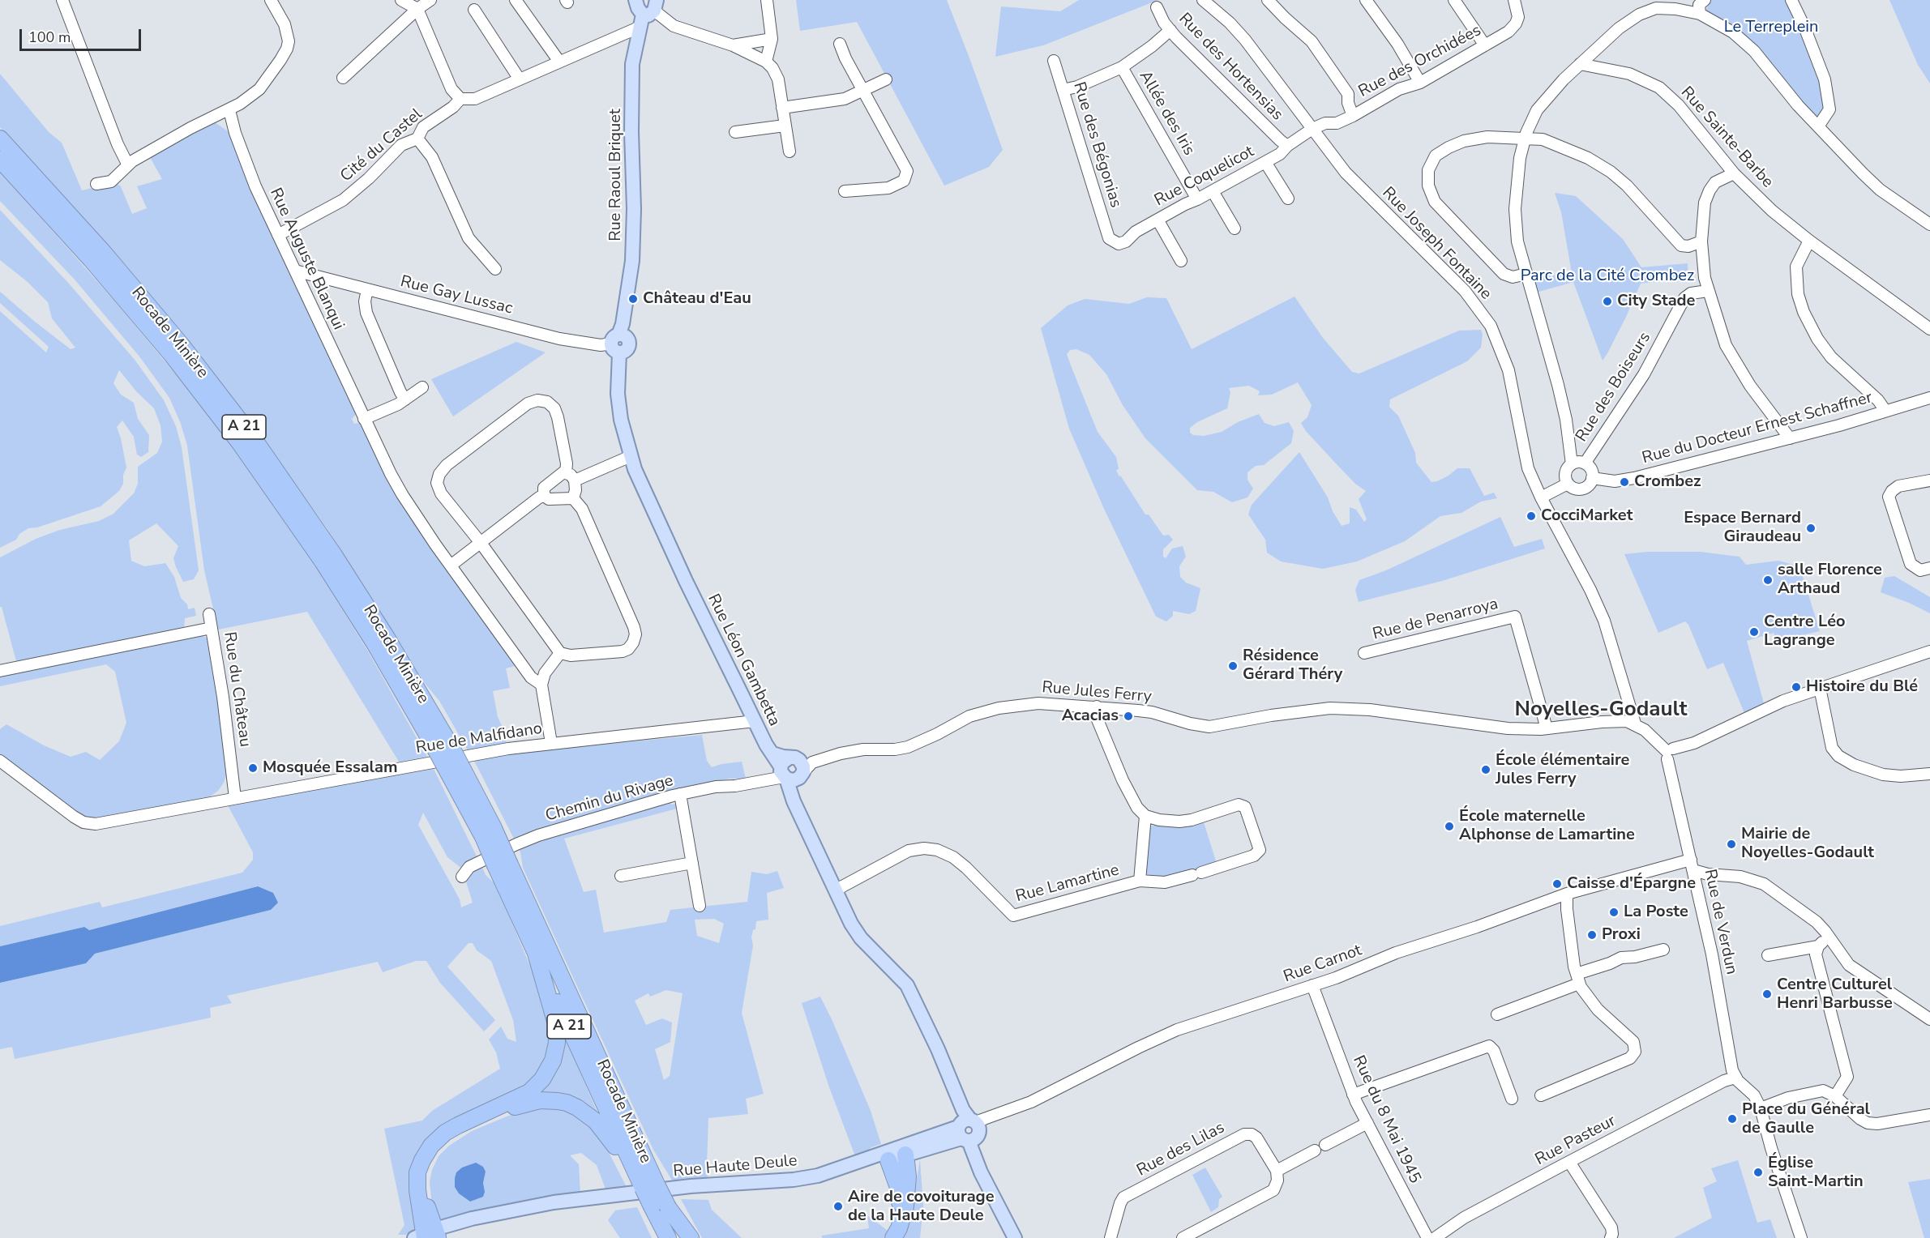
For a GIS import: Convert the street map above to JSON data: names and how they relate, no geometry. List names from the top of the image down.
{
  "streets": {
    "highway": ["Rocade Minière", "A 21"],
    "main road": ["Rue Raoul Briquet", "Rue Léon Gambetta", "Rue Haute Deule"],
    "street": [
      "Rue des Orchidées",
      "Rue des Hortensias",
      "Allée des Iris",
      "Rue Sainte-Barbe",
      "Rue des Bégonias",
      "Cité du Castel",
      "Rue Coquelicot",
      "Rue Joseph Fontaine",
      "Rue Auguste Blanqui",
      "Rue Gay Lussac",
      "Rue des Boiseurs",
      "Rue du Docteur Ernest Schaffner",
      "Rue de Penarroya",
      "Rue du Château",
      "Rue Jules Ferry",
      "Rue de Malfidano",
      "Chemin du Rivage",
      "Rue Lamartine",
      "Rue de Verdun",
      "Rue Carnot",
      "Rue du 8 Mai 1945",
      "Rue Pasteur",
      "Rue des Lilas"
    ]
  },
  "crossings": [
    ["Rue des Orchidées", "Rue Coquelicot"],
    ["Rue des Orchidées", "Rue Joseph Fontaine"],
    ["Rue des Hortensias", "Rue Coquelicot"],
    ["Allée des Iris", "Rue Coquelicot"],
    ["Rue des Bégonias", "Rue Coquelicot"],
    ["Cité du Castel", "Rue Auguste Blanqui"],
    ["Rue Raoul Briquet", "Rue Gay Lussac"],
    ["Rue Raoul Briquet", "Rue Léon Gambetta"],
    ["Rue Coquelicot", "Rue Joseph Fontaine"],
    ["Rue Joseph Fontaine", "Rue Jules Ferry"],
    ["Rue Auguste Blanqui", "Rue Gay Lussac"],
    ["Rue des Boiseurs", "Rue du Docteur Ernest Schaffner"],
    ["Rue de Penarroya", "Rue Jules Ferry"],
    ["Rue Léon Gambetta", "Rue Jules Ferry"],
    ["Rue Léon Gambetta", "Rue de Malfidano"],
    ["Rue Léon Gambetta", "Chemin du Rivage"],
    ["Rue Léon Gambetta", "Rue Lamartine"],
    ["Rue Léon Gambetta", "Rue Carnot"],
    ["Rue Léon Gambetta", "Rue Haute Deule"],
    ["Rue du Château", "Rue de Malfidano"],
    ["Rue Jules Ferry", "Chemin du Rivage"],
    ["Rue de Verdun", "Rue Carnot"],
    ["Rue de Verdun", "Rue Pasteur"],
    ["Rue Carnot", "Rue du 8 Mai 1945"],
    ["Rue Carnot", "Rue Haute Deule"]
  ],
  "districts": ["Noyelles-Godault"],
  "parks": ["Le Terreplein", "Parc de la Cité Crombez"],
  "places": [
    "Château d'Eau",
    "City Stade",
    "Crombez",
    "CocciMarket",
    "Espace Bernard Giraudeau",
    "salle Florence Arthaud",
    "Centre Léo Lagrange",
    "Résidence Gérard Théry",
    "Histoire du Blé",
    "Acacias",
    "Mosquée Essalam",
    "École élémentaire Jules Ferry",
    "École maternelle Alphonse de Lamartine",
    "Mairie de Noyelles-Godault",
    "Caisse d'Épargne",
    "La Poste",
    "Proxi",
    "Centre Culturel Henri Barbusse",
    "Place du Général de Gaulle",
    "Église Saint-Martin",
    "Aire de covoiturage de la Haute Deule"
  ],
  "scale_bar": "100 m"
}
